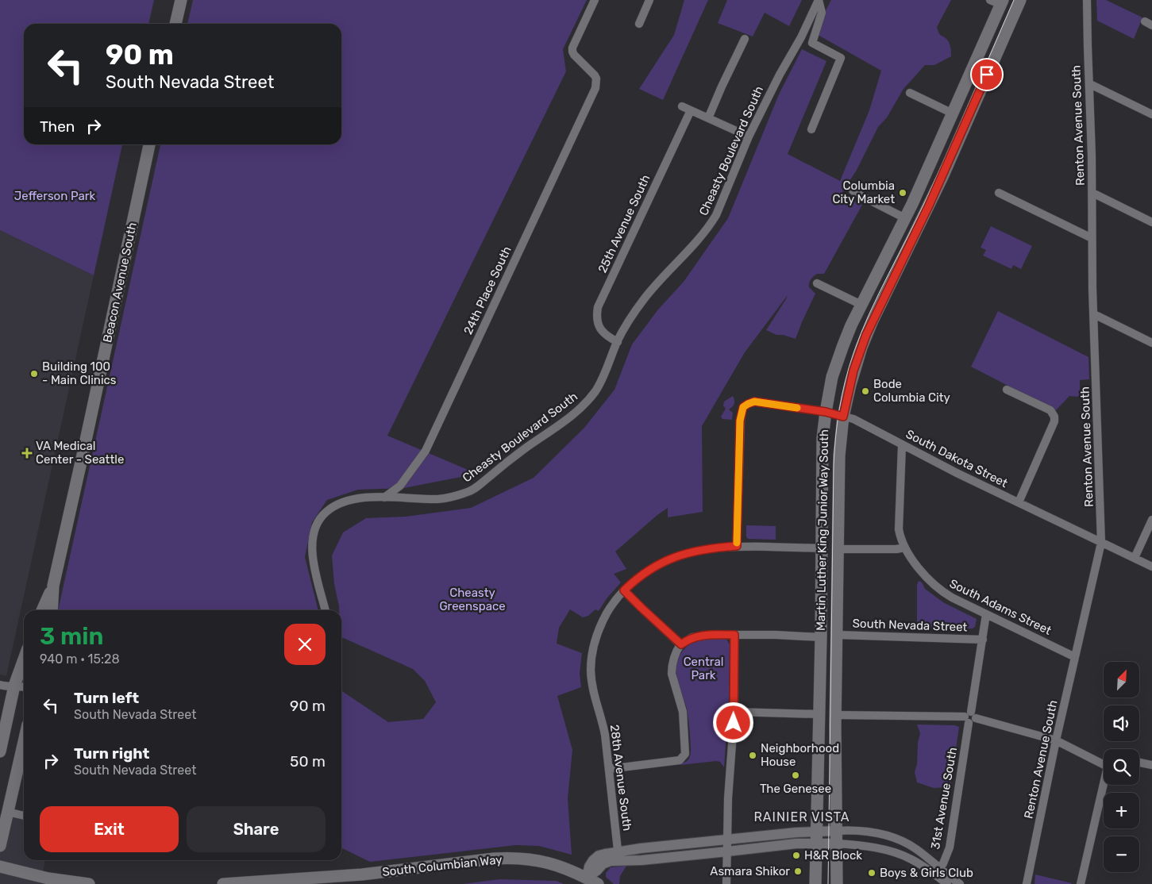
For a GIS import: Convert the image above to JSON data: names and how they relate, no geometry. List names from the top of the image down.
{
  "streets": {
    "main road": ["Beacon Avenue South", "Martin Luther King Junior Way South", "South Columbian Way"],
    "street": [
      "Renton Avenue South",
      "Cheasty Boulevard South",
      "25th Avenue South",
      "24th Place South",
      "South Dakota Street",
      "South Adams Street",
      "South Nevada Street",
      "28th Avenue South",
      "31st Avenue South"
    ]
  },
  "crossings": [
    ["Renton Avenue South", "South Dakota Street"],
    ["Renton Avenue South", "South Adams Street"],
    ["Cheasty Boulevard South", "25th Avenue South"],
    ["Cheasty Boulevard South", "24th Place South"],
    ["South Dakota Street", "Martin Luther King Junior Way South"],
    ["Martin Luther King Junior Way South", "South Nevada Street"],
    ["South Adams Street", "31st Avenue South"],
    ["South Nevada Street", "31st Avenue South"]
  ],
  "districts": ["RAINIER VISTA"],
  "parks": ["Jefferson Park", "Cheasty Greenspace", "Central Park"],
  "places": {
    "other": [
      "Columbia City Market",
      "Building 100 - Main Clinics",
      "Bode Columbia City",
      "Neighborhood House",
      "The Genesee",
      "H&R Block",
      "Asmara Shikor",
      "Boys & Girls Club"
    ],
    "health": ["VA Medical Center - Seattle"]
  },
  "north": "top right",
  "page": {
    "turn": ["90 m", "South Nevada Street"],
    "then": "Then",
    "heading": ["3 min", "940 m · 15:28"],
    "map_buttons": ["+", "−"],
    "list": [
      {
        "name": "Turn left",
        "note": "South Nevada Street",
        "value": "90 m"
      },
      {
        "name": "Turn right",
        "note": "South Nevada Street",
        "value": "50 m"
      }
    ],
    "buttons": ["Exit", "Share"]
  }
}
